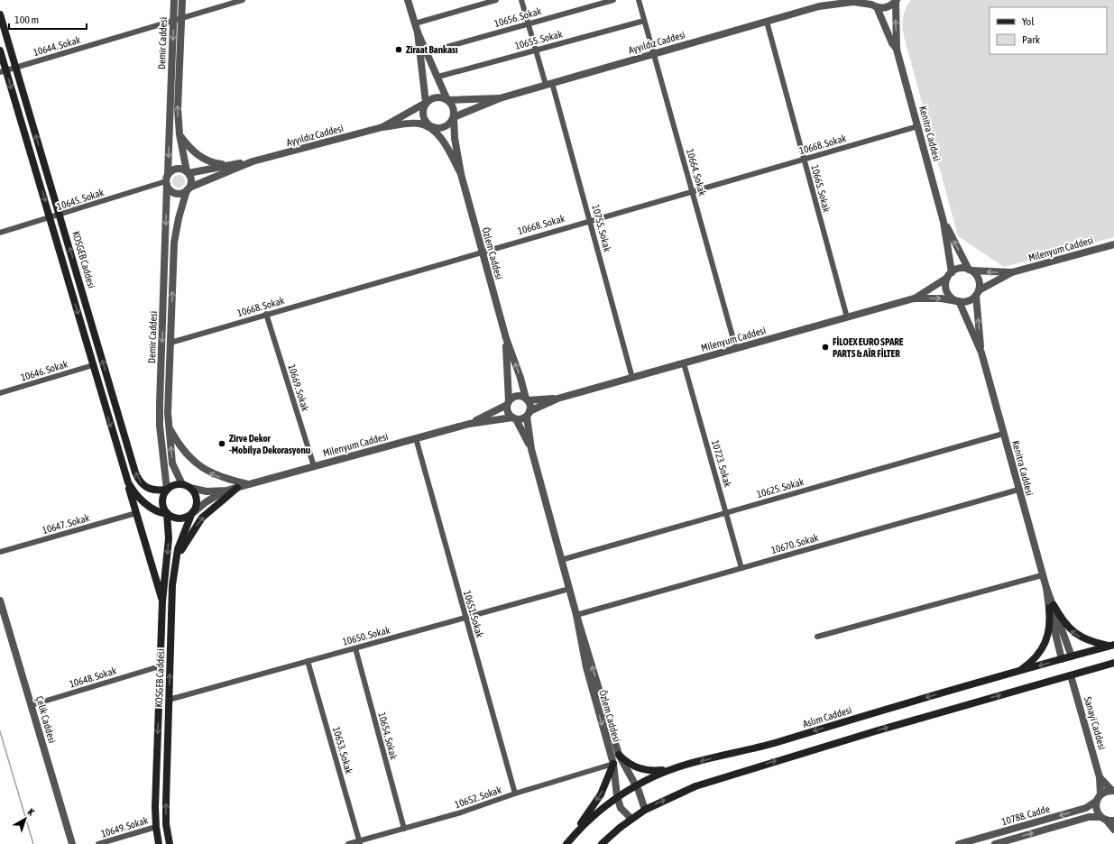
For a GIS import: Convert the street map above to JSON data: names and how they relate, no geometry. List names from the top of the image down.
{
  "streets": {
    "main road": ["KOSGEB Caddesi", "Aslım Caddesi"],
    "street": [
      "10656. Sokak",
      "10655. Sokak",
      "Ayyıldız Caddesi",
      "Demir Caddesi",
      "10644. Sokak",
      "Kenitra Caddesi",
      "10668. Sokak",
      "10664. Sokak",
      "10665. Sokak",
      "10645. Sokak",
      "10755. Sokak",
      "Milenyum Caddesi",
      "Özlem Caddesi",
      "10646. Sokak",
      "10669. Sokak",
      "10723. Sokak",
      "10625. Sokak",
      "10647. Sokak",
      "10670. Sokak",
      "10651. Sokak",
      "10650. Sokak",
      "10648. Sokak",
      "Çelik Caddesi",
      "Sanayi Caddesi",
      "10654. Sokak",
      "10653. Sokak",
      "10652. Sokak",
      "10788. Cadde",
      "10649. Sokak"
    ]
  },
  "crossings": [
    ["10656. Sokak", "10755. Sokak"],
    ["10655. Sokak", "10664. Sokak"],
    ["10655. Sokak", "10755. Sokak"],
    ["Ayyıldız Caddesi", "Demir Caddesi"],
    ["Ayyıldız Caddesi", "10664. Sokak"],
    ["Ayyıldız Caddesi", "10665. Sokak"],
    ["Ayyıldız Caddesi", "10645. Sokak"],
    ["Ayyıldız Caddesi", "10755. Sokak"],
    ["Ayyıldız Caddesi", "Özlem Caddesi"],
    ["Demir Caddesi", "10644. Sokak"],
    ["Demir Caddesi", "10668. Sokak"],
    ["Demir Caddesi", "10645. Sokak"],
    ["Demir Caddesi", "Milenyum Caddesi"],
    ["Demir Caddesi", "KOSGEB Caddesi"],
    ["10644. Sokak", "KOSGEB Caddesi"],
    ["Kenitra Caddesi", "10668. Sokak"],
    ["Kenitra Caddesi", "10625. Sokak"],
    ["Kenitra Caddesi", "10670. Sokak"],
    ["Kenitra Caddesi", "Aslım Caddesi"],
    ["10668. Sokak", "10664. Sokak"],
    ["10668. Sokak", "10665. Sokak"],
    ["10668. Sokak", "10755. Sokak"],
    ["10668. Sokak", "Özlem Caddesi"],
    ["10668. Sokak", "10669. Sokak"],
    ["10664. Sokak", "Milenyum Caddesi"],
    ["10665. Sokak", "Milenyum Caddesi"],
    ["10645. Sokak", "KOSGEB Caddesi"],
    ["10755. Sokak", "Milenyum Caddesi"],
    ["Milenyum Caddesi", "KOSGEB Caddesi"],
    ["Milenyum Caddesi", "10669. Sokak"],
    ["Milenyum Caddesi", "10723. Sokak"],
    ["Milenyum Caddesi", "10651. Sokak"],
    ["Özlem Caddesi", "10625. Sokak"],
    ["Özlem Caddesi", "10670. Sokak"],
    ["Özlem Caddesi", "10650. Sokak"],
    ["Özlem Caddesi", "Aslım Caddesi"],
    ["Özlem Caddesi", "10652. Sokak"],
    ["KOSGEB Caddesi", "10646. Sokak"],
    ["KOSGEB Caddesi", "10647. Sokak"],
    ["KOSGEB Caddesi", "10650. Sokak"],
    ["KOSGEB Caddesi", "10648. Sokak"],
    ["KOSGEB Caddesi", "10649. Sokak"],
    ["10723. Sokak", "10625. Sokak"],
    ["10723. Sokak", "10670. Sokak"],
    ["10651. Sokak", "10650. Sokak"],
    ["10651. Sokak", "10652. Sokak"],
    ["10650. Sokak", "10654. Sokak"],
    ["10650. Sokak", "10653. Sokak"],
    ["10648. Sokak", "Çelik Caddesi"],
    ["Sanayi Caddesi", "10788. Cadde"],
    ["10654. Sokak", "10652. Sokak"],
    ["10653. Sokak", "10652. Sokak"]
  ],
  "places": ["Ziraat Bankası", "FİLOEX EURO SPARE PARTS & AİR FİLTER", "Zirve Dekor -Mobilya Dekorasyonu"],
  "legend": ["Yol", "Park"],
  "scale_bar": "100 m",
  "north": "top right"
}
